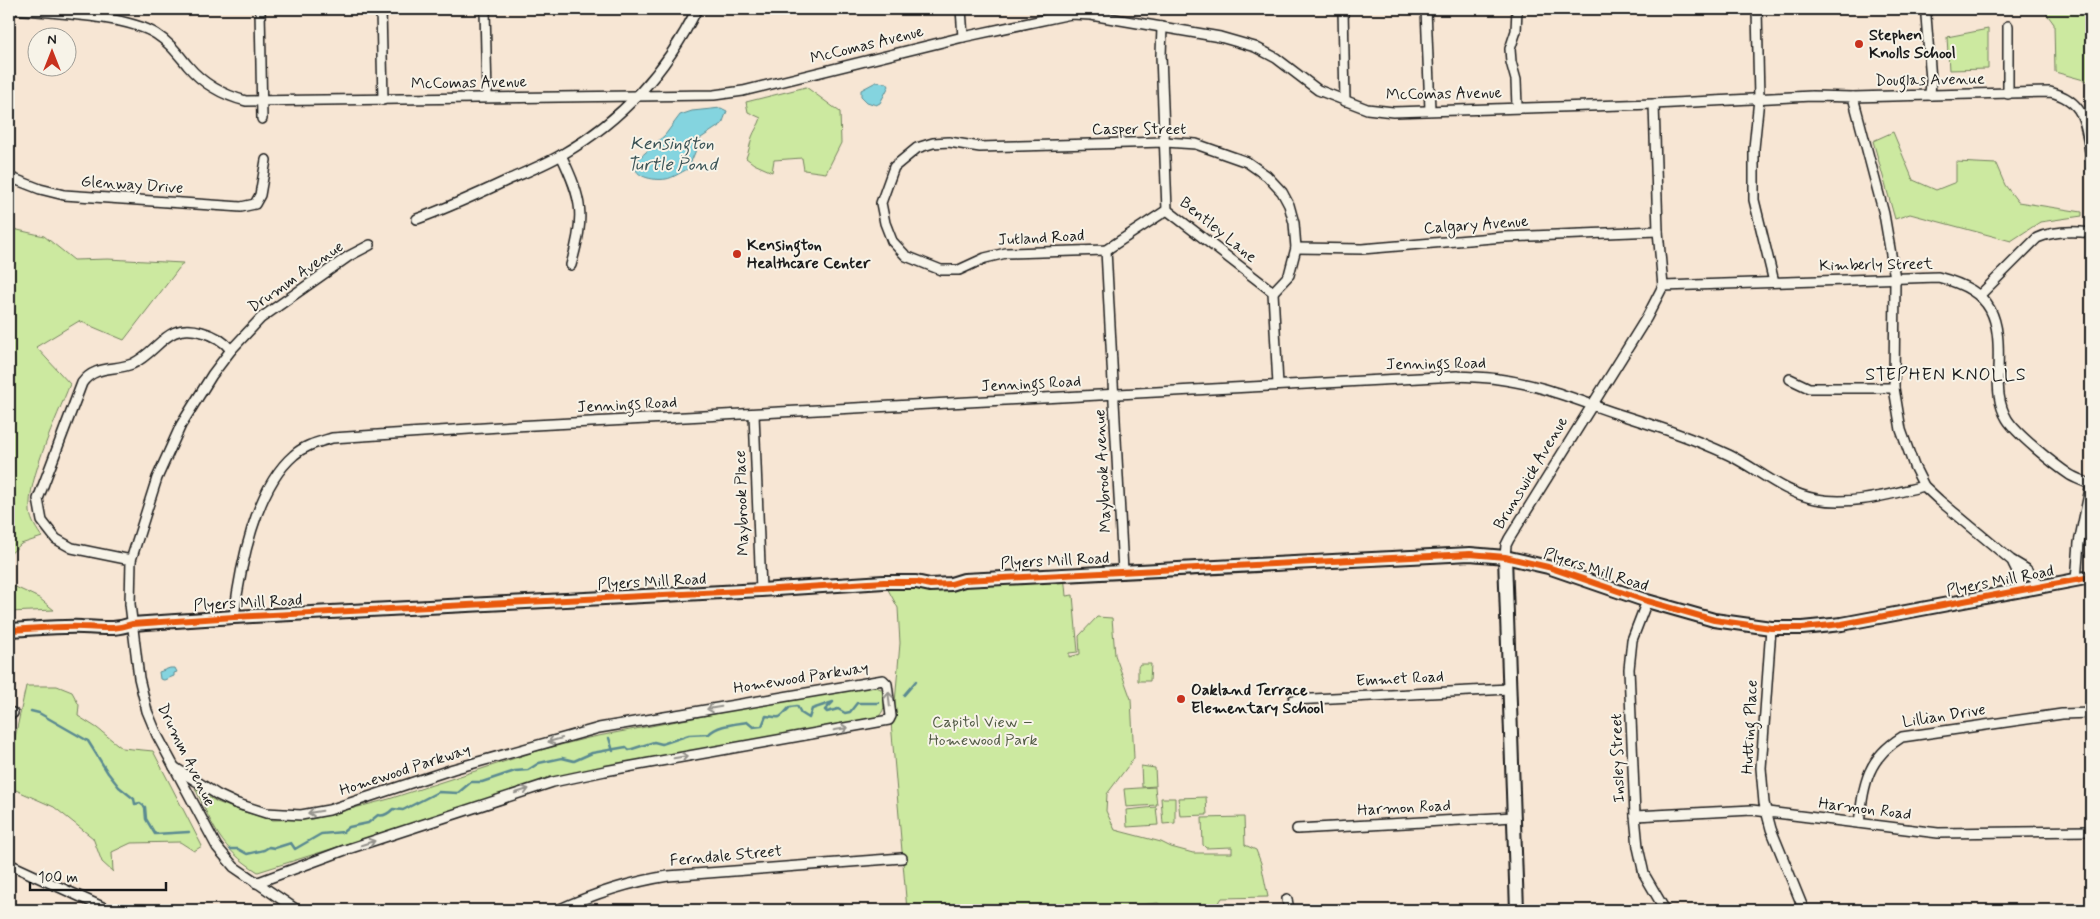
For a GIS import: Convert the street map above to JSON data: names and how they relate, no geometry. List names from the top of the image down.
{
  "streets": {
    "street": [
      "McComas Avenue",
      "Douglas Avenue",
      "Casper Street",
      "Glenway Drive",
      "Calgary Avenue",
      "Bentley Lane",
      "Jutland Road",
      "Kimberly Street",
      "Drumm Avenue",
      "Jennings Road",
      "Maybrook Avenue",
      "Brunswick Avenue",
      "Maybrook Place",
      "Plyers Mill Road",
      "Homewood Parkway",
      "Emmet Road",
      "Lillian Drive",
      "Hutting Place",
      "Insley Street",
      "Harmon Road",
      "Ferndale Street"
    ]
  },
  "crossings": [
    ["McComas Avenue", "Douglas Avenue"],
    ["McComas Avenue", "Bentley Lane"],
    ["Casper Street", "Calgary Avenue"],
    ["Casper Street", "Bentley Lane"],
    ["Casper Street", "Jutland Road"],
    ["Bentley Lane", "Jutland Road"],
    ["Jutland Road", "Maybrook Avenue"],
    ["Kimberly Street", "Brunswick Avenue"],
    ["Drumm Avenue", "Plyers Mill Road"],
    ["Drumm Avenue", "Homewood Parkway"],
    ["Jennings Road", "Maybrook Avenue"],
    ["Jennings Road", "Brunswick Avenue"],
    ["Jennings Road", "Maybrook Place"],
    ["Jennings Road", "Plyers Mill Road"],
    ["Maybrook Avenue", "Plyers Mill Road"],
    ["Brunswick Avenue", "Plyers Mill Road"],
    ["Brunswick Avenue", "Emmet Road"],
    ["Brunswick Avenue", "Harmon Road"],
    ["Maybrook Place", "Plyers Mill Road"],
    ["Plyers Mill Road", "Hutting Place"],
    ["Plyers Mill Road", "Insley Street"],
    ["Lillian Drive", "Harmon Road"],
    ["Hutting Place", "Harmon Road"],
    ["Insley Street", "Harmon Road"]
  ],
  "districts": ["STEPHEN KNOLLS"],
  "water": ["Kensington Turtle Pond"],
  "parks": ["Capitol View – Homewood Park"],
  "places": ["Stephen Knolls School", "Kensington Healthcare Center", "Oakland Terrace Elementary School"],
  "scale_bar": "100 m",
  "north": "top"
}
